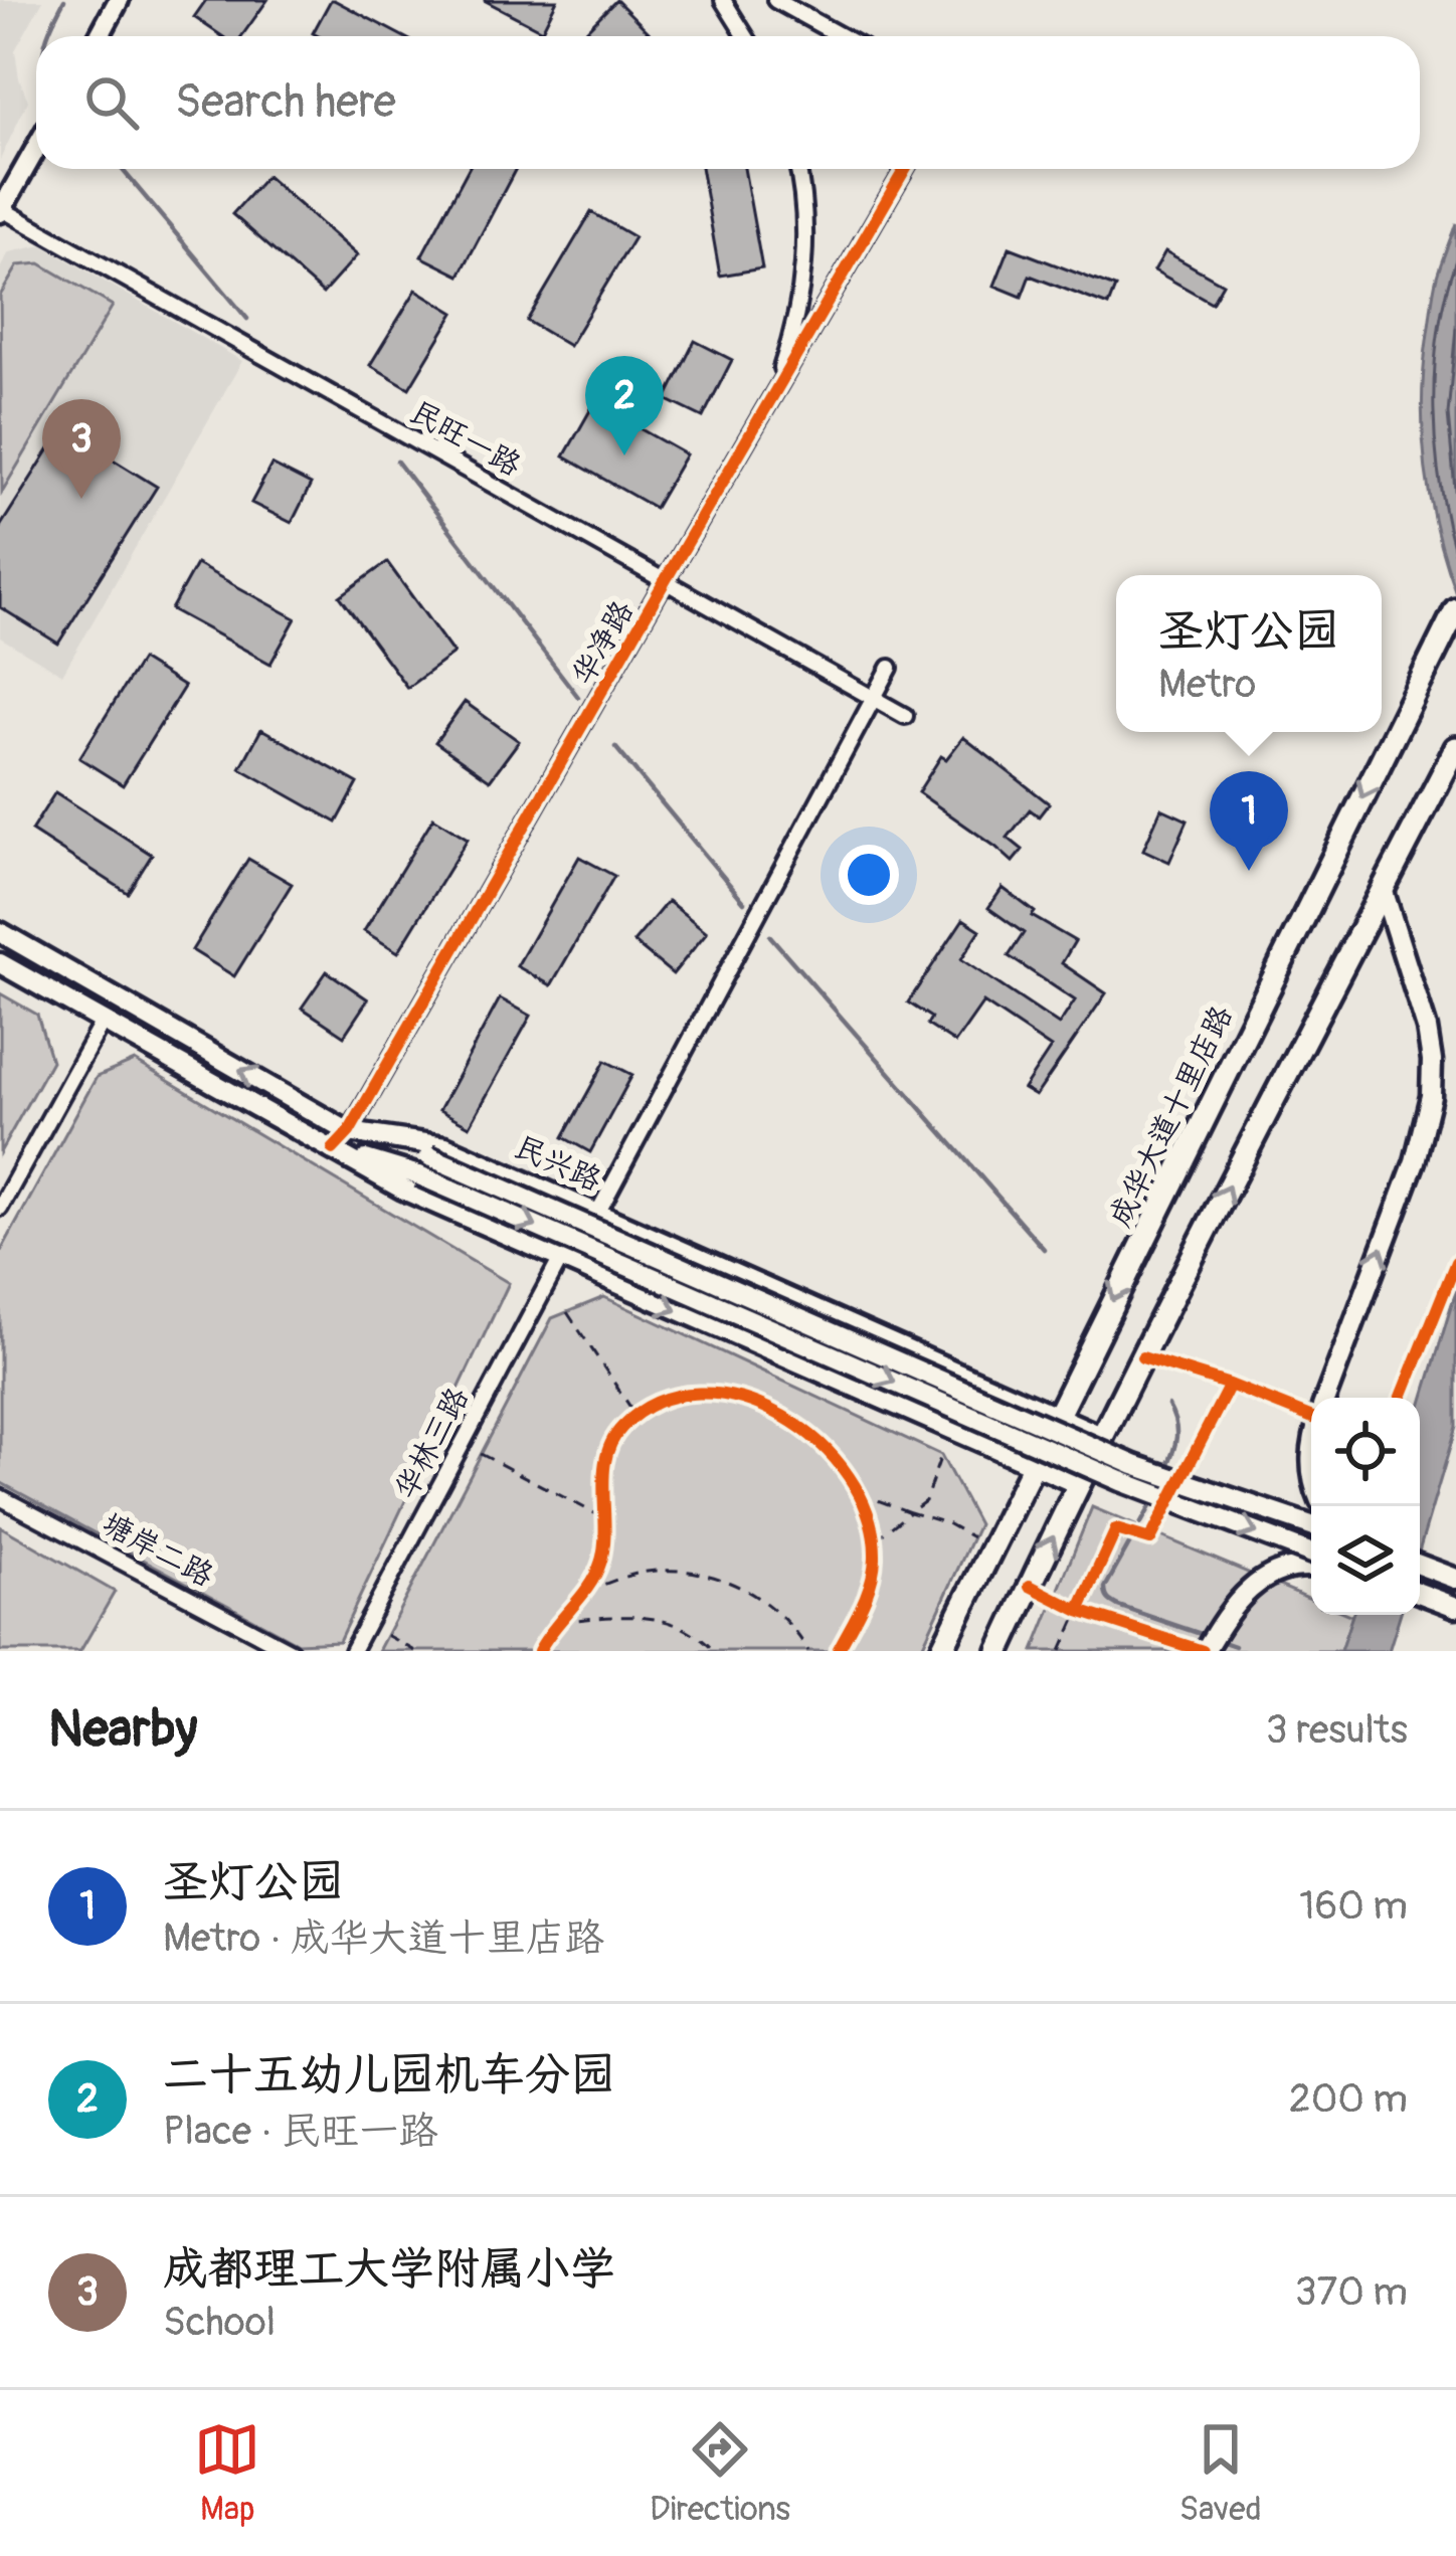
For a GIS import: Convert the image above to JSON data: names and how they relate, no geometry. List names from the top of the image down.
{
  "streets": {
    "main road": ["成华大道十里店路", "民兴路"],
    "street": [
      "民旺一路",
      "华净路",
      "华林三路",
      "塘岸二路"
    ]
  },
  "crossings": [
    ["民旺一路", "华净路"],
    ["华净路", "民兴路"],
    ["成华大道十里店路", "民兴路"]
  ],
  "page": {
    "search": "Search here",
    "pins": ["2", "3", "1"],
    "popup": ["圣灯公园", "Metro"],
    "heading": ["Nearby", "3 results"],
    "list": [
      {
        "mark": "1",
        "name": "圣灯公园",
        "note": "Metro · 成华大道十里店路",
        "value": "160 m"
      },
      {
        "mark": "2",
        "name": "二十五幼儿园机车分园",
        "note": "Place · 民旺一路",
        "value": "200 m"
      },
      {
        "mark": "3",
        "name": "成都理工大学附属小学",
        "note": "School",
        "value": "370 m"
      }
    ],
    "nav": ["Map", "Directions", "Saved"]
  }
}
